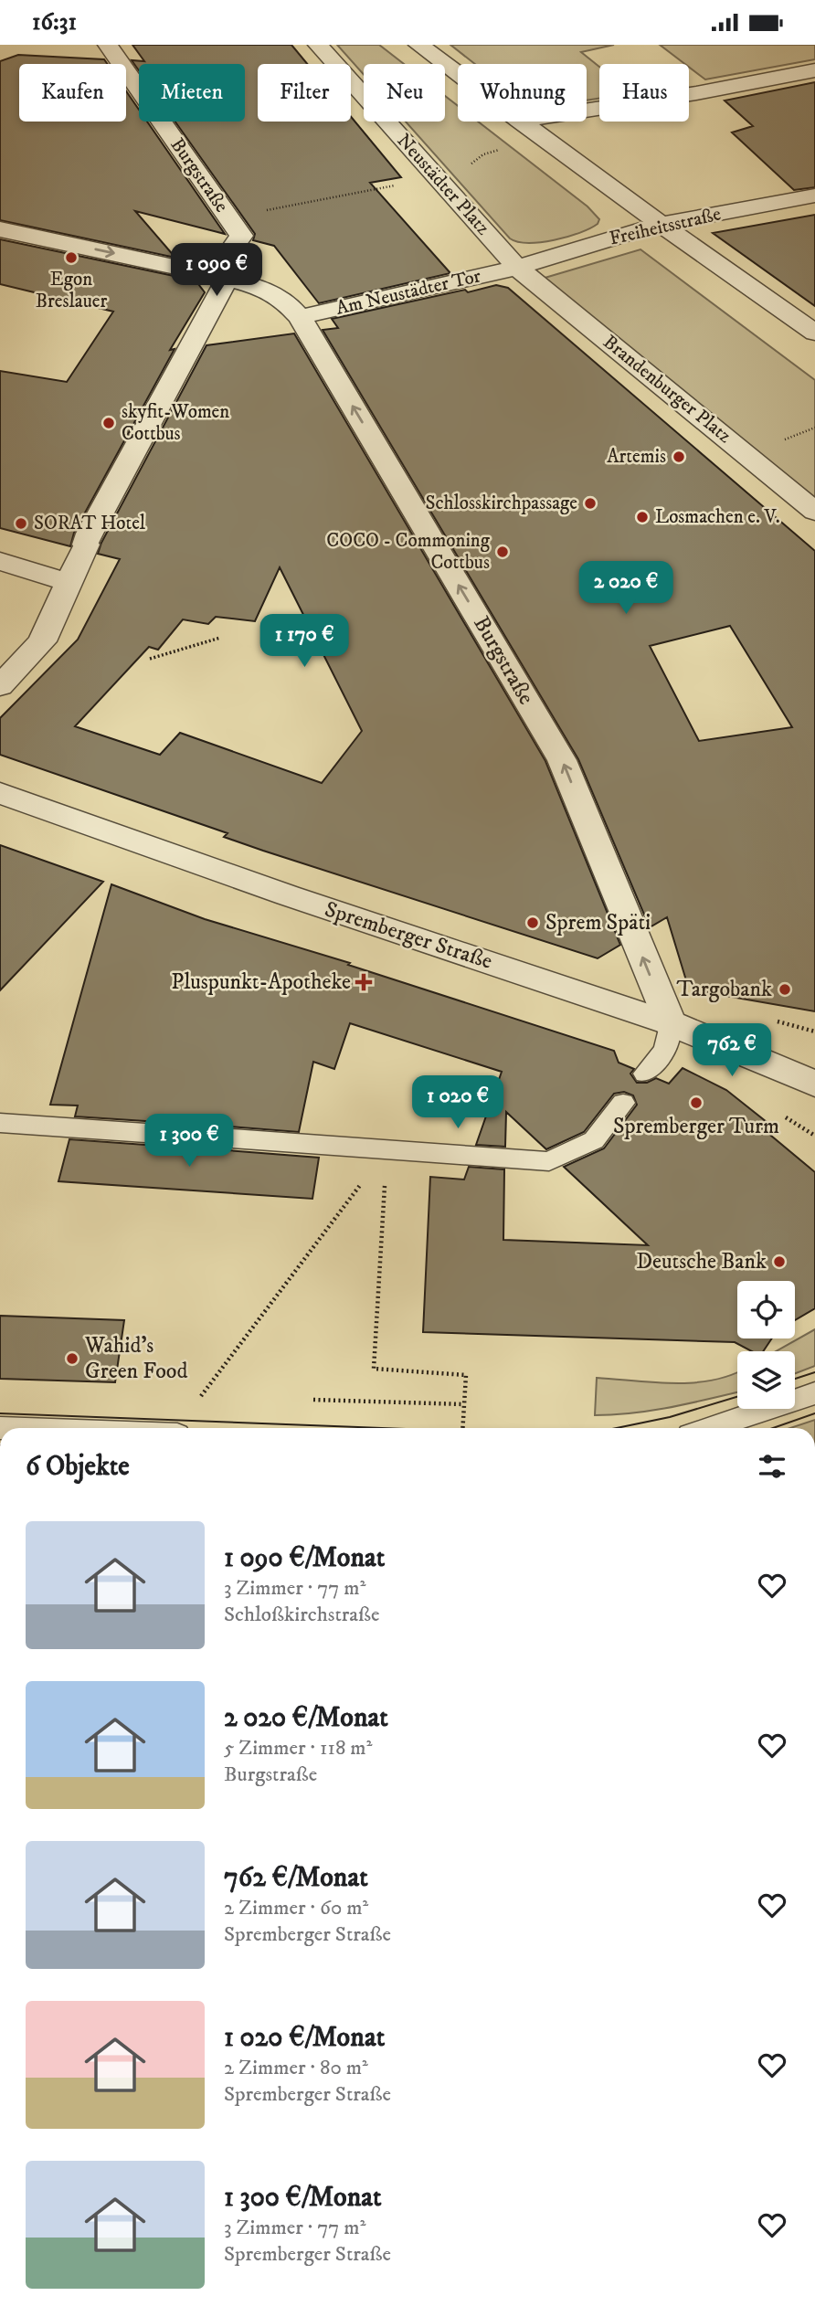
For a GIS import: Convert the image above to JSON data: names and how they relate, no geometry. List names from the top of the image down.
{
  "streets": {
    "street": [
      "Burgstraße",
      "Neustädter Platz",
      "Freiheitsstraße",
      "Am Neustädter Tor",
      "Brandenburger Platz",
      "Spremberger Straße"
    ]
  },
  "crossings": [
    ["Burgstraße", "Am Neustädter Tor"],
    ["Burgstraße", "Spremberger Straße"],
    ["Neustädter Platz", "Freiheitsstraße"],
    ["Neustädter Platz", "Am Neustädter Tor"],
    ["Neustädter Platz", "Brandenburger Platz"],
    ["Freiheitsstraße", "Am Neustädter Tor"],
    ["Freiheitsstraße", "Brandenburger Platz"],
    ["Am Neustädter Tor", "Brandenburger Platz"]
  ],
  "places": {
    "other": [
      "Egon Breslauer",
      "skyfit-Women Cottbus",
      "Artemis",
      "Schlosskirchpassage",
      "Losmachen e. V.",
      "SORAT Hotel",
      "COCO - Commoning Cottbus",
      "Sprem Späti",
      "Targobank",
      "Spremberger Turm",
      "Deutsche Bank",
      "Wahid's Green Food"
    ],
    "health": ["Pluspunkt-Apotheke"]
  },
  "page": {
    "status": "16:31",
    "chip": [
      "Kaufen",
      "Mieten",
      "Filter",
      "Neu",
      "Wohnung",
      "Haus"
    ],
    "price": [
      "1 090 €",
      "2 020 €",
      "1 170 €",
      "762 €",
      "1 020 €",
      "1 300 €"
    ],
    "heading": "6 Objekte",
    "list": [
      {
        "name": "1 090 €/Monat",
        "note": "3 Zimmer · 77 m² · Schloßkirchstraße"
      },
      {
        "name": "2 020 €/Monat",
        "note": "5 Zimmer · 118 m² · Burgstraße"
      },
      {
        "name": "762 €/Monat",
        "note": "2 Zimmer · 60 m² · Spremberger Straße"
      },
      {
        "name": "1 020 €/Monat",
        "note": "2 Zimmer · 80 m² · Spremberger Straße"
      },
      {
        "name": "1 300 €/Monat",
        "note": "3 Zimmer · 77 m² · Spremberger Straße"
      }
    ]
  }
}
